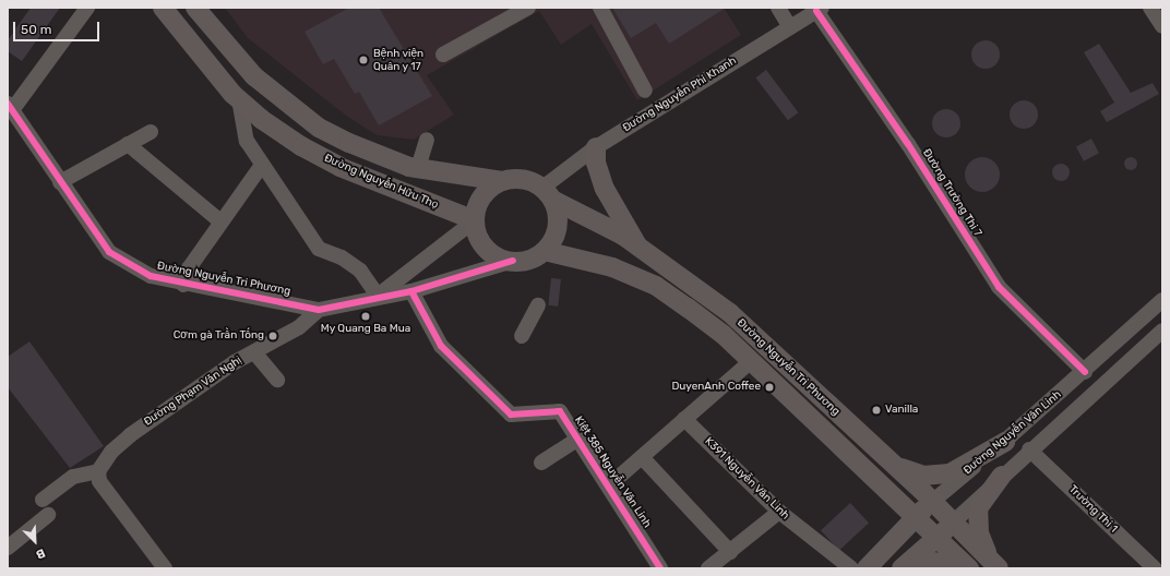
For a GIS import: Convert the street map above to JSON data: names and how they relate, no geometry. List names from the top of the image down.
{
  "streets": {
    "main road": ["Đường Nguyễn Hữu Thọ", "Đường Nguyễn Tri Phương", "Đường Nguyễn Văn Linh"],
    "street": [
      "Đường Nguyễn Phi Khanh",
      "Đường Trường Thi 7",
      "Đường Phạm Văn Nghị",
      "Kiệt 385 Nguyễn Văn Linh",
      "K391 Nguyễn Văn Linh",
      "Trường Thi 1"
    ]
  },
  "crossings": [
    ["Đường Nguyễn Phi Khanh", "Đường Nguyễn Hữu Thọ"],
    ["Đường Nguyễn Phi Khanh", "Đường Trường Thi 7"],
    ["Đường Nguyễn Phi Khanh", "Đường Nguyễn Tri Phương"],
    ["Đường Nguyễn Hữu Thọ", "Đường Nguyễn Tri Phương"],
    ["Đường Trường Thi 7", "Đường Nguyễn Văn Linh"],
    ["Đường Nguyễn Tri Phương", "Đường Phạm Văn Nghị"],
    ["Đường Nguyễn Tri Phương", "Đường Nguyễn Văn Linh"],
    ["Đường Nguyễn Tri Phương", "Kiệt 385 Nguyễn Văn Linh"],
    ["Đường Nguyễn Văn Linh", "Trường Thi 1"]
  ],
  "places": [
    "Bệnh viện Quân y 17",
    "My Quang Ba Mua",
    "Cơm gà Trần Tống",
    "DuyenAnh Coffee",
    "Vanilla"
  ],
  "scale_bar": "50 m",
  "north": "bottom right"
}
